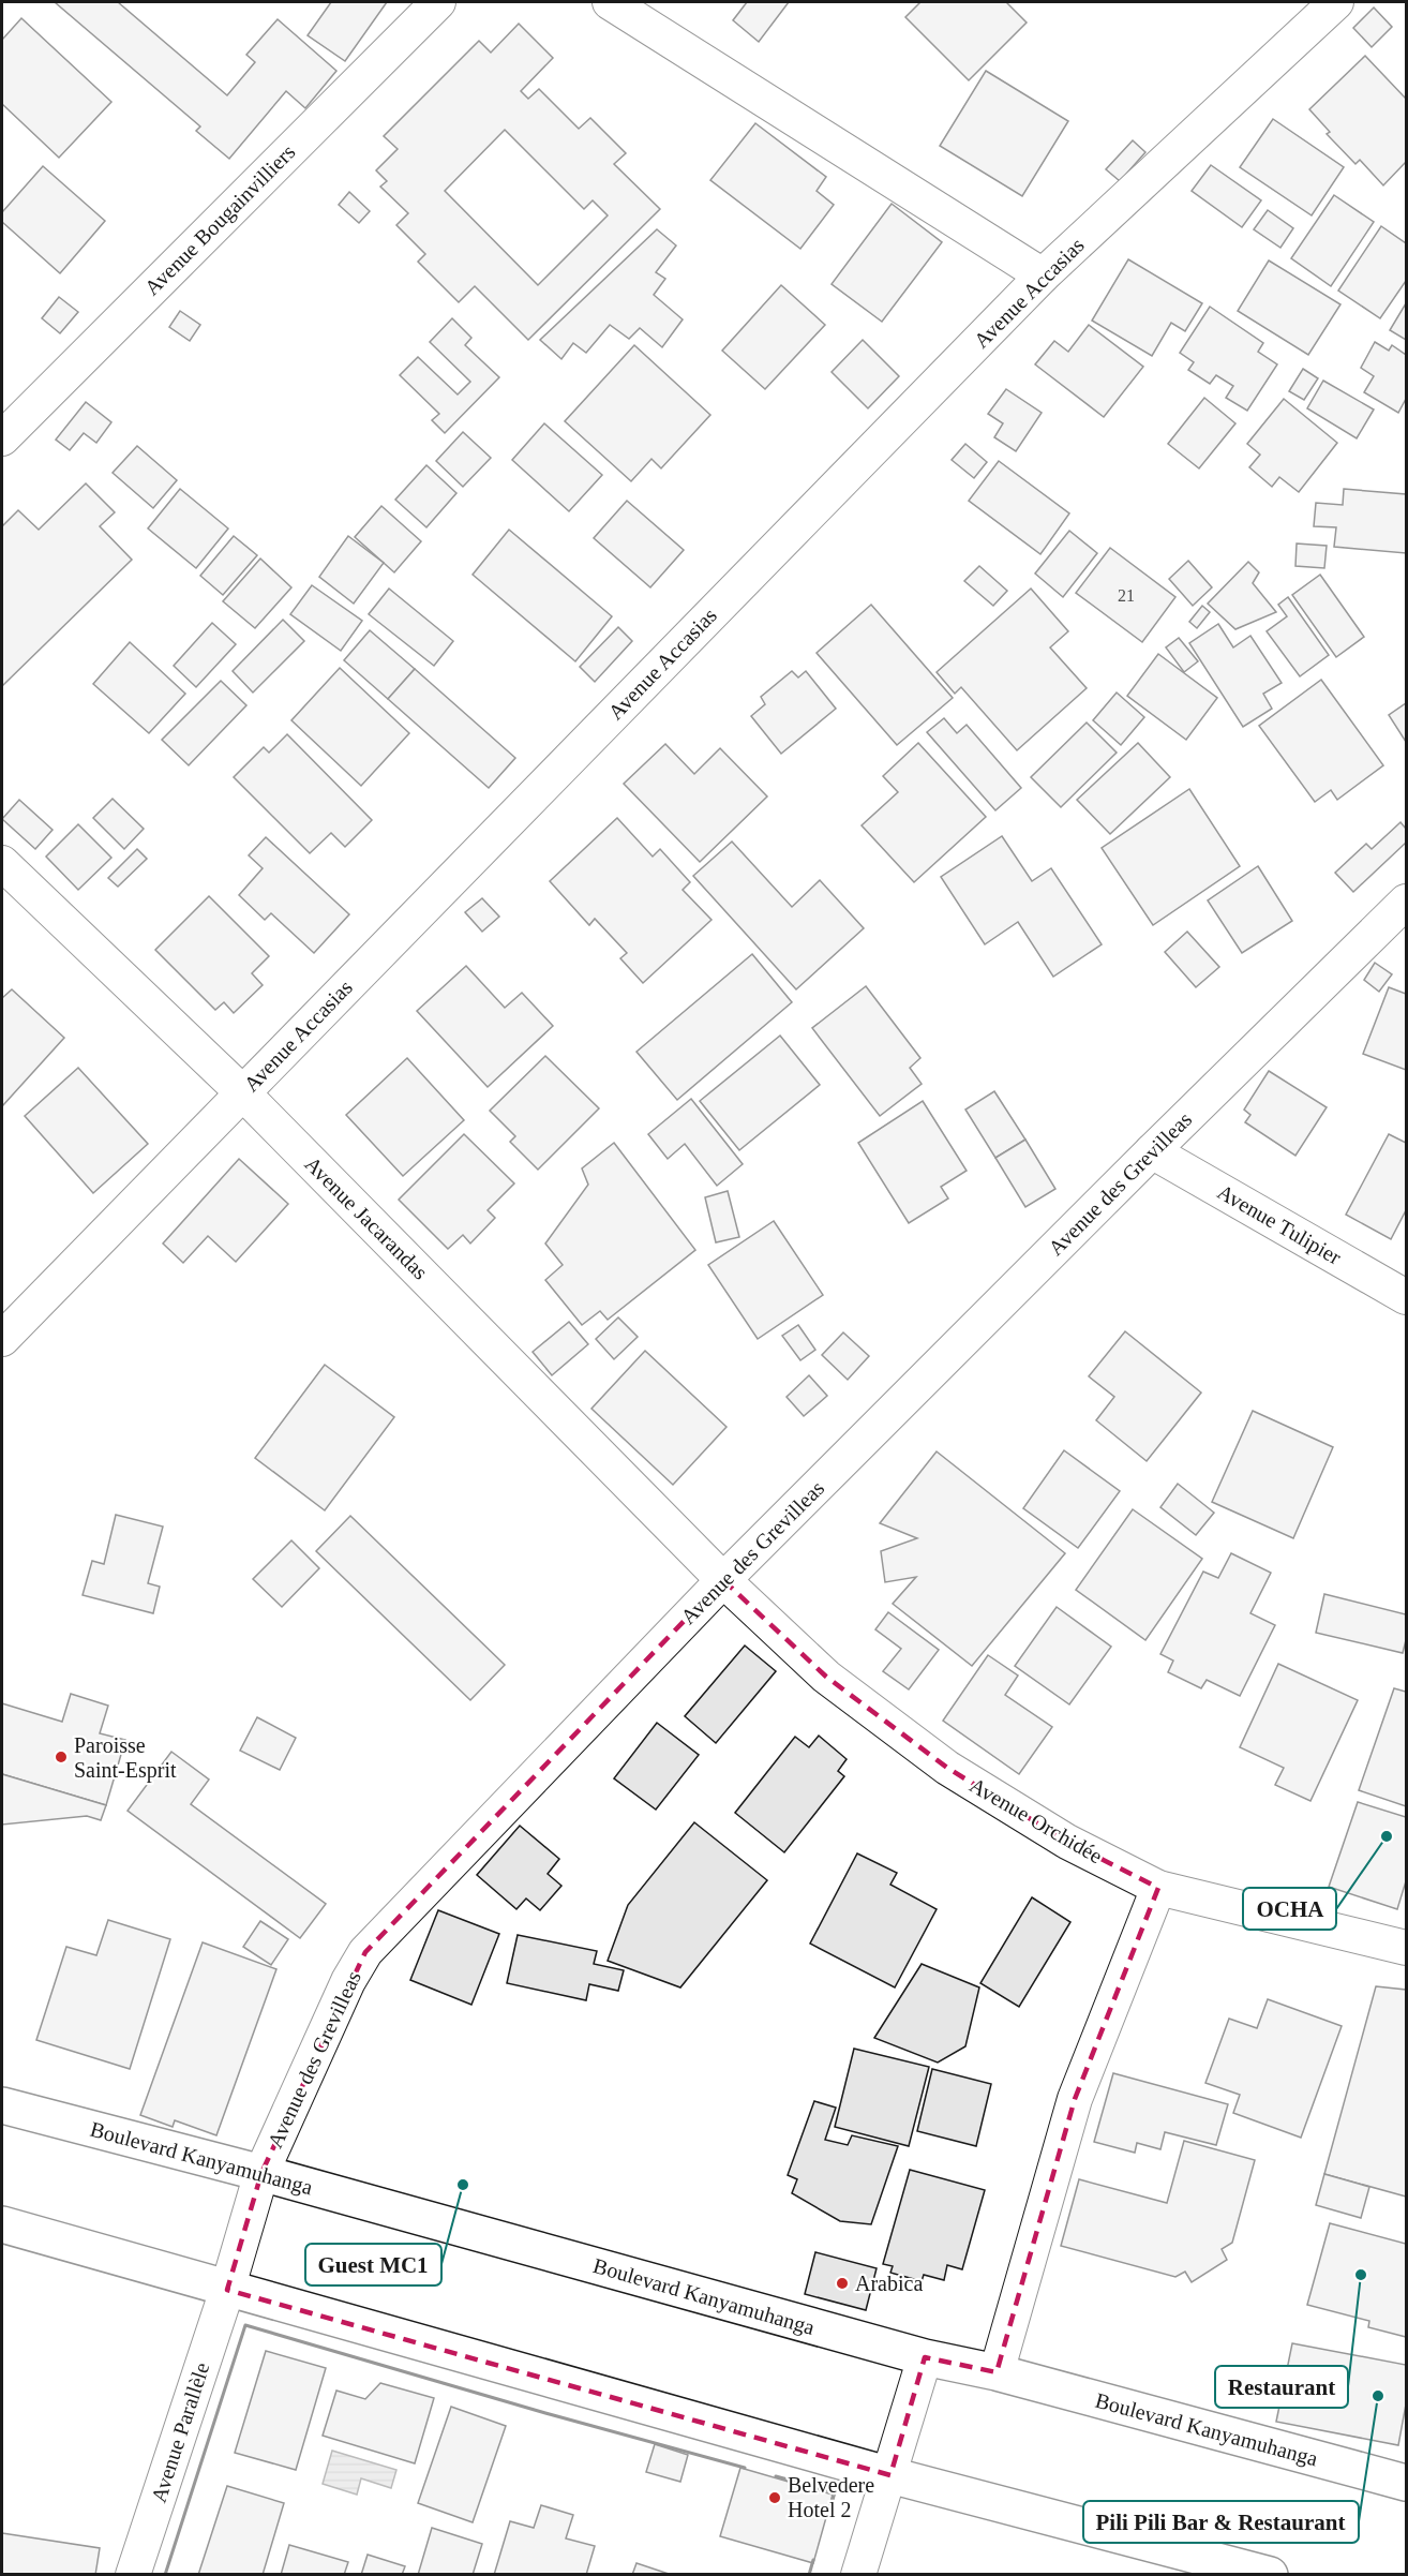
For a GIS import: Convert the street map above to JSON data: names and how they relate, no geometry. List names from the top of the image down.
{
  "streets": {
    "main road": ["Boulevard Kanyamuhanga"],
    "street": [
      "Avenue Bougainvilliers",
      "Avenue Accasias",
      "Avenue des Grevilleas",
      "Avenue Jacarandas",
      "Avenue Tulipier",
      "Avenue Orchidée",
      "Avenue Parallèle"
    ]
  },
  "crossings": [
    ["Avenue Accasias", "Avenue Jacarandas"],
    ["Avenue des Grevilleas", "Avenue Jacarandas"],
    ["Avenue des Grevilleas", "Avenue Tulipier"],
    ["Avenue des Grevilleas", "Avenue Orchidée"],
    ["Avenue des Grevilleas", "Boulevard Kanyamuhanga"],
    ["Avenue des Grevilleas", "Avenue Parallèle"],
    ["Avenue Jacarandas", "Avenue Orchidée"]
  ],
  "places": [
    "Paroisse Saint-Esprit",
    "OCHA",
    "Guest MC1",
    "Restaurant",
    "Arabica",
    "Pili Pili Bar & Restaurant",
    "Belvedere Hotel 2"
  ],
  "house_numbers": ["21"]
}
